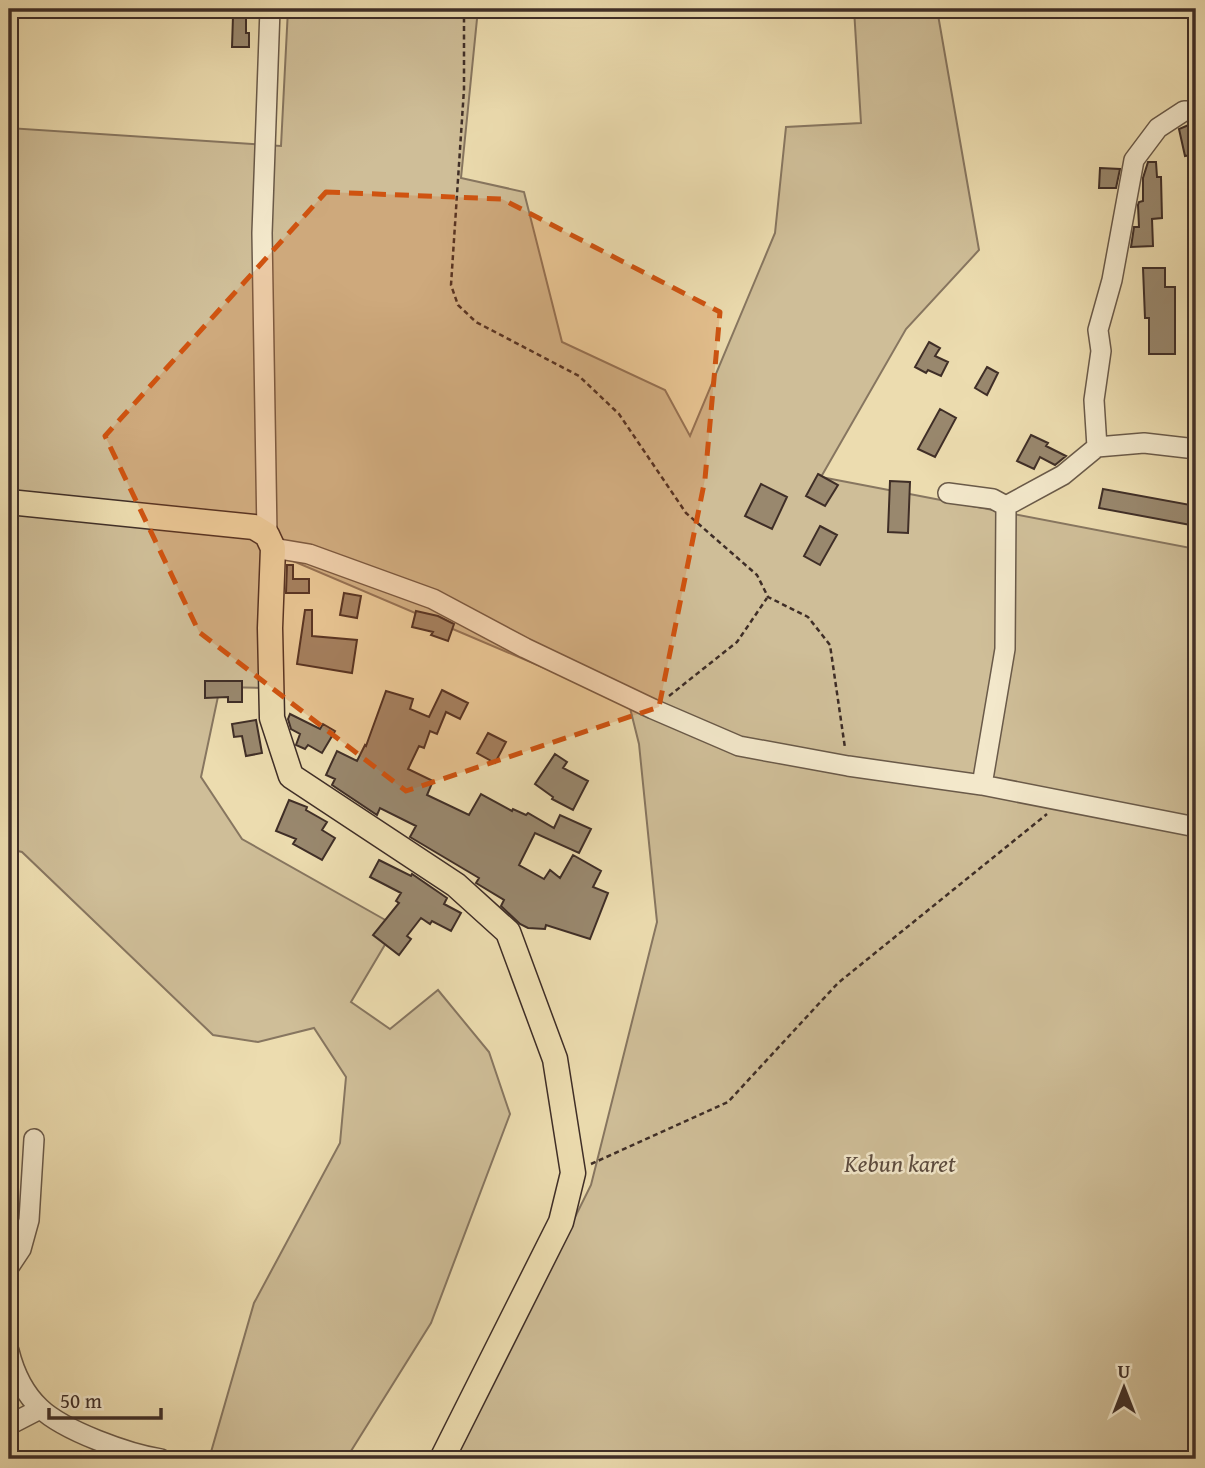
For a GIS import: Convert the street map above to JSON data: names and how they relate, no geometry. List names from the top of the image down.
{
  "parks": ["Kebun karet"],
  "scale_bar": "50 m",
  "north": "top"
}
